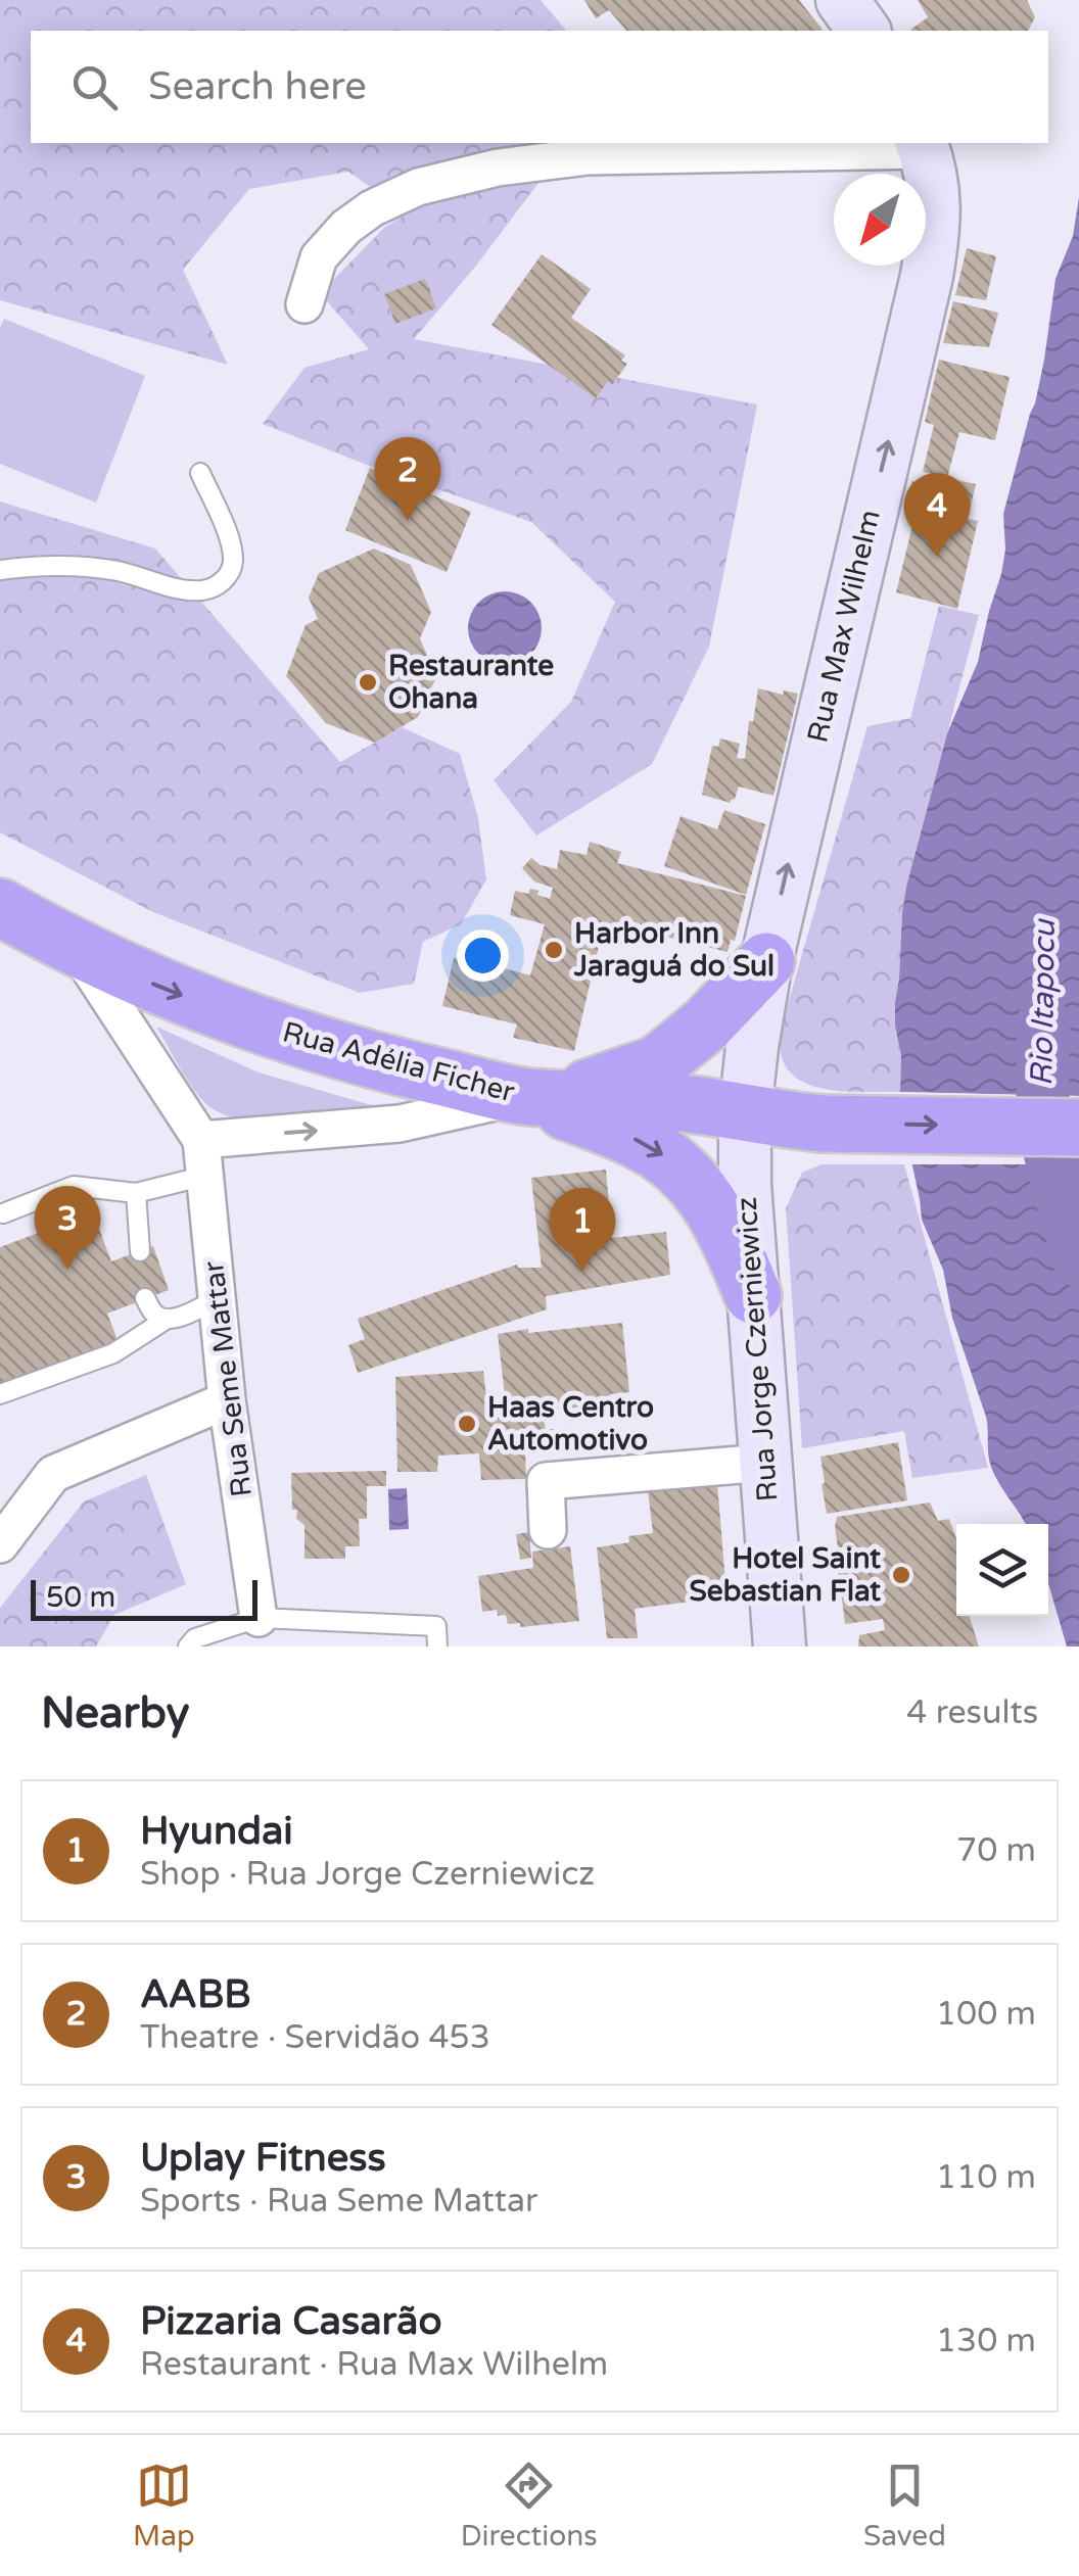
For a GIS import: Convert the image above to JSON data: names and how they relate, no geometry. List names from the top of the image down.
{
  "streets": {
    "highway": ["Rua Adélia Ficher"],
    "main road": ["Rua Max Wilhelm", "Rua Jorge Czerniewicz"],
    "street": ["Rua Seme Mattar"]
  },
  "crossings": [
    ["Rua Max Wilhelm", "Rua Adélia Ficher"],
    ["Rua Max Wilhelm", "Rua Jorge Czerniewicz"],
    ["Rua Adélia Ficher", "Rua Jorge Czerniewicz"],
    ["Rua Adélia Ficher", "Rua Seme Mattar"]
  ],
  "one_way": ["Rua Max Wilhelm", "Rua Adélia Ficher"],
  "water": ["Rio Itapocu"],
  "places": [
    "Restaurante Ohana",
    "Harbor Inn Jaraguá do Sul",
    "Haas Centro Automotivo",
    "Hotel Saint Sebastian Flat"
  ],
  "scale_bar": "50 m",
  "north": "bottom left",
  "page": {
    "search": "Search here",
    "pins": [
      "2",
      "4",
      "3",
      "1"
    ],
    "scale": "50 m",
    "heading": ["Nearby", "4 results"],
    "list": [
      {
        "mark": "1",
        "name": "Hyundai",
        "note": "Shop · Rua Jorge Czerniewicz",
        "value": "70 m"
      },
      {
        "mark": "2",
        "name": "AABB",
        "note": "Theatre · Servidão 453",
        "value": "100 m"
      },
      {
        "mark": "3",
        "name": "Uplay Fitness",
        "note": "Sports · Rua Seme Mattar",
        "value": "110 m"
      },
      {
        "mark": "4",
        "name": "Pizzaria Casarão",
        "note": "Restaurant · Rua Max Wilhelm",
        "value": "130 m"
      }
    ],
    "nav": ["Map", "Directions", "Saved"]
  }
}
